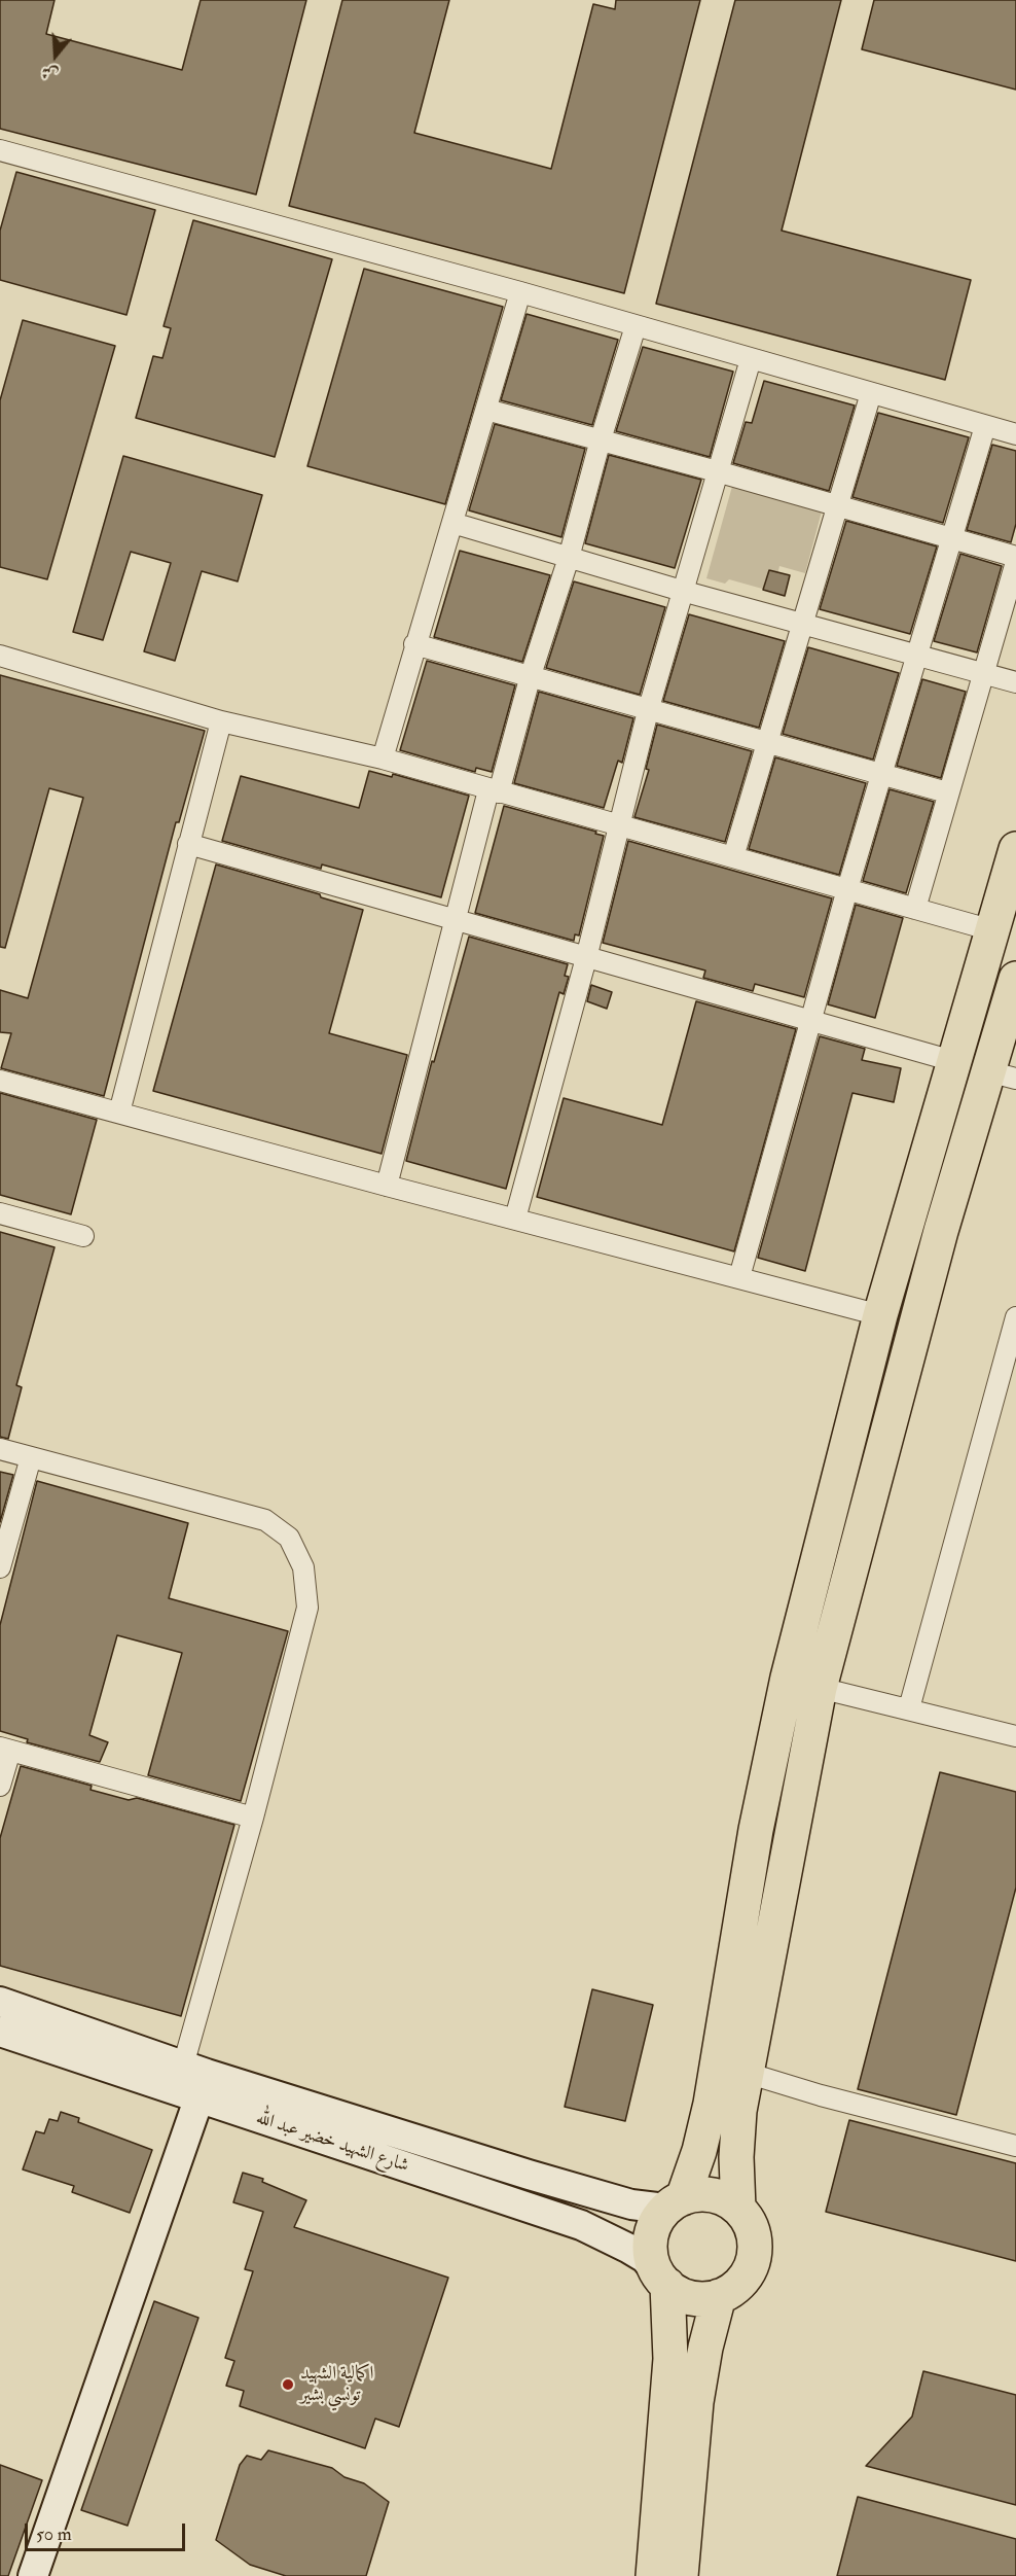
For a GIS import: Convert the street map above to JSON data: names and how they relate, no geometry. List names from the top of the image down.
{
  "streets": {
    "main road": ["شارع الشهيد خضير عبد الله"]
  },
  "places": ["اكمالية الشهيد تونسي بشير"],
  "scale_bar": "50 m",
  "north": "bottom"
}
